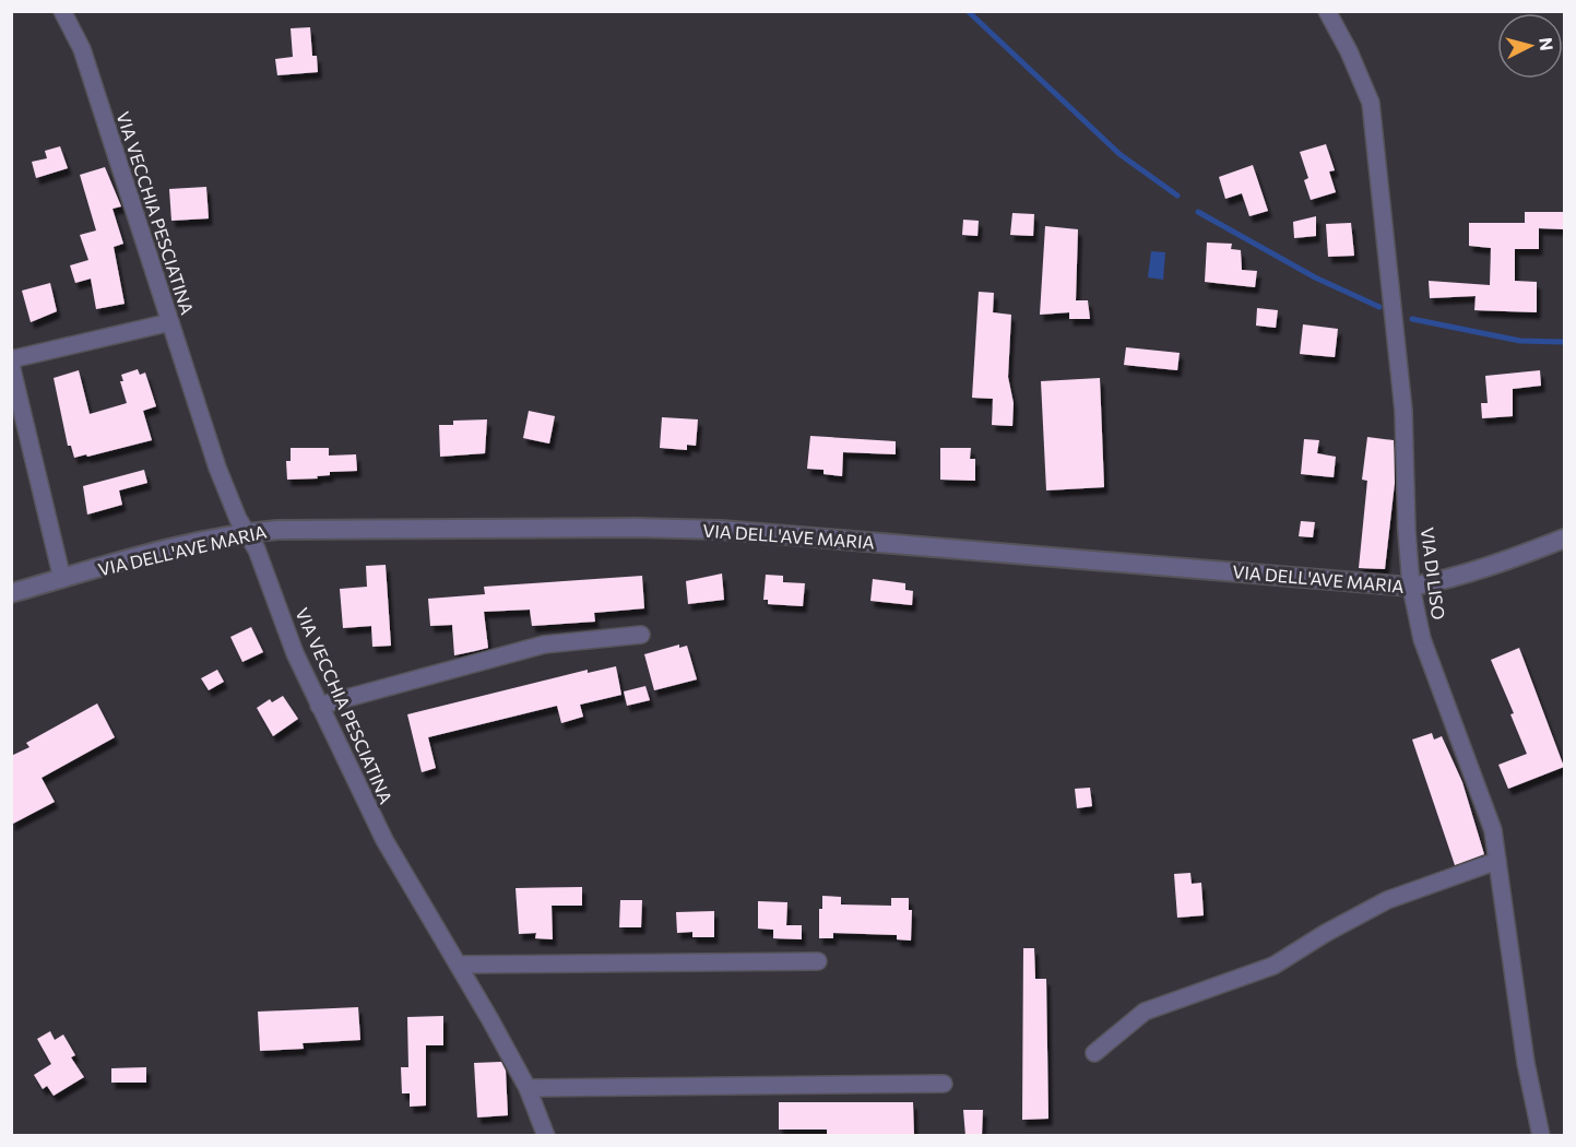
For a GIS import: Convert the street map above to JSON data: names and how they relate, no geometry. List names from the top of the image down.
{
  "streets": {
    "street": ["VIA VECCHIA PESCIATINA", "VIA DELL'AVE MARIA", "VIA DI LISO"]
  },
  "crossings": [
    ["VIA VECCHIA PESCIATINA", "VIA DELL'AVE MARIA"],
    ["VIA DELL'AVE MARIA", "VIA DI LISO"]
  ],
  "north": "right"
}
